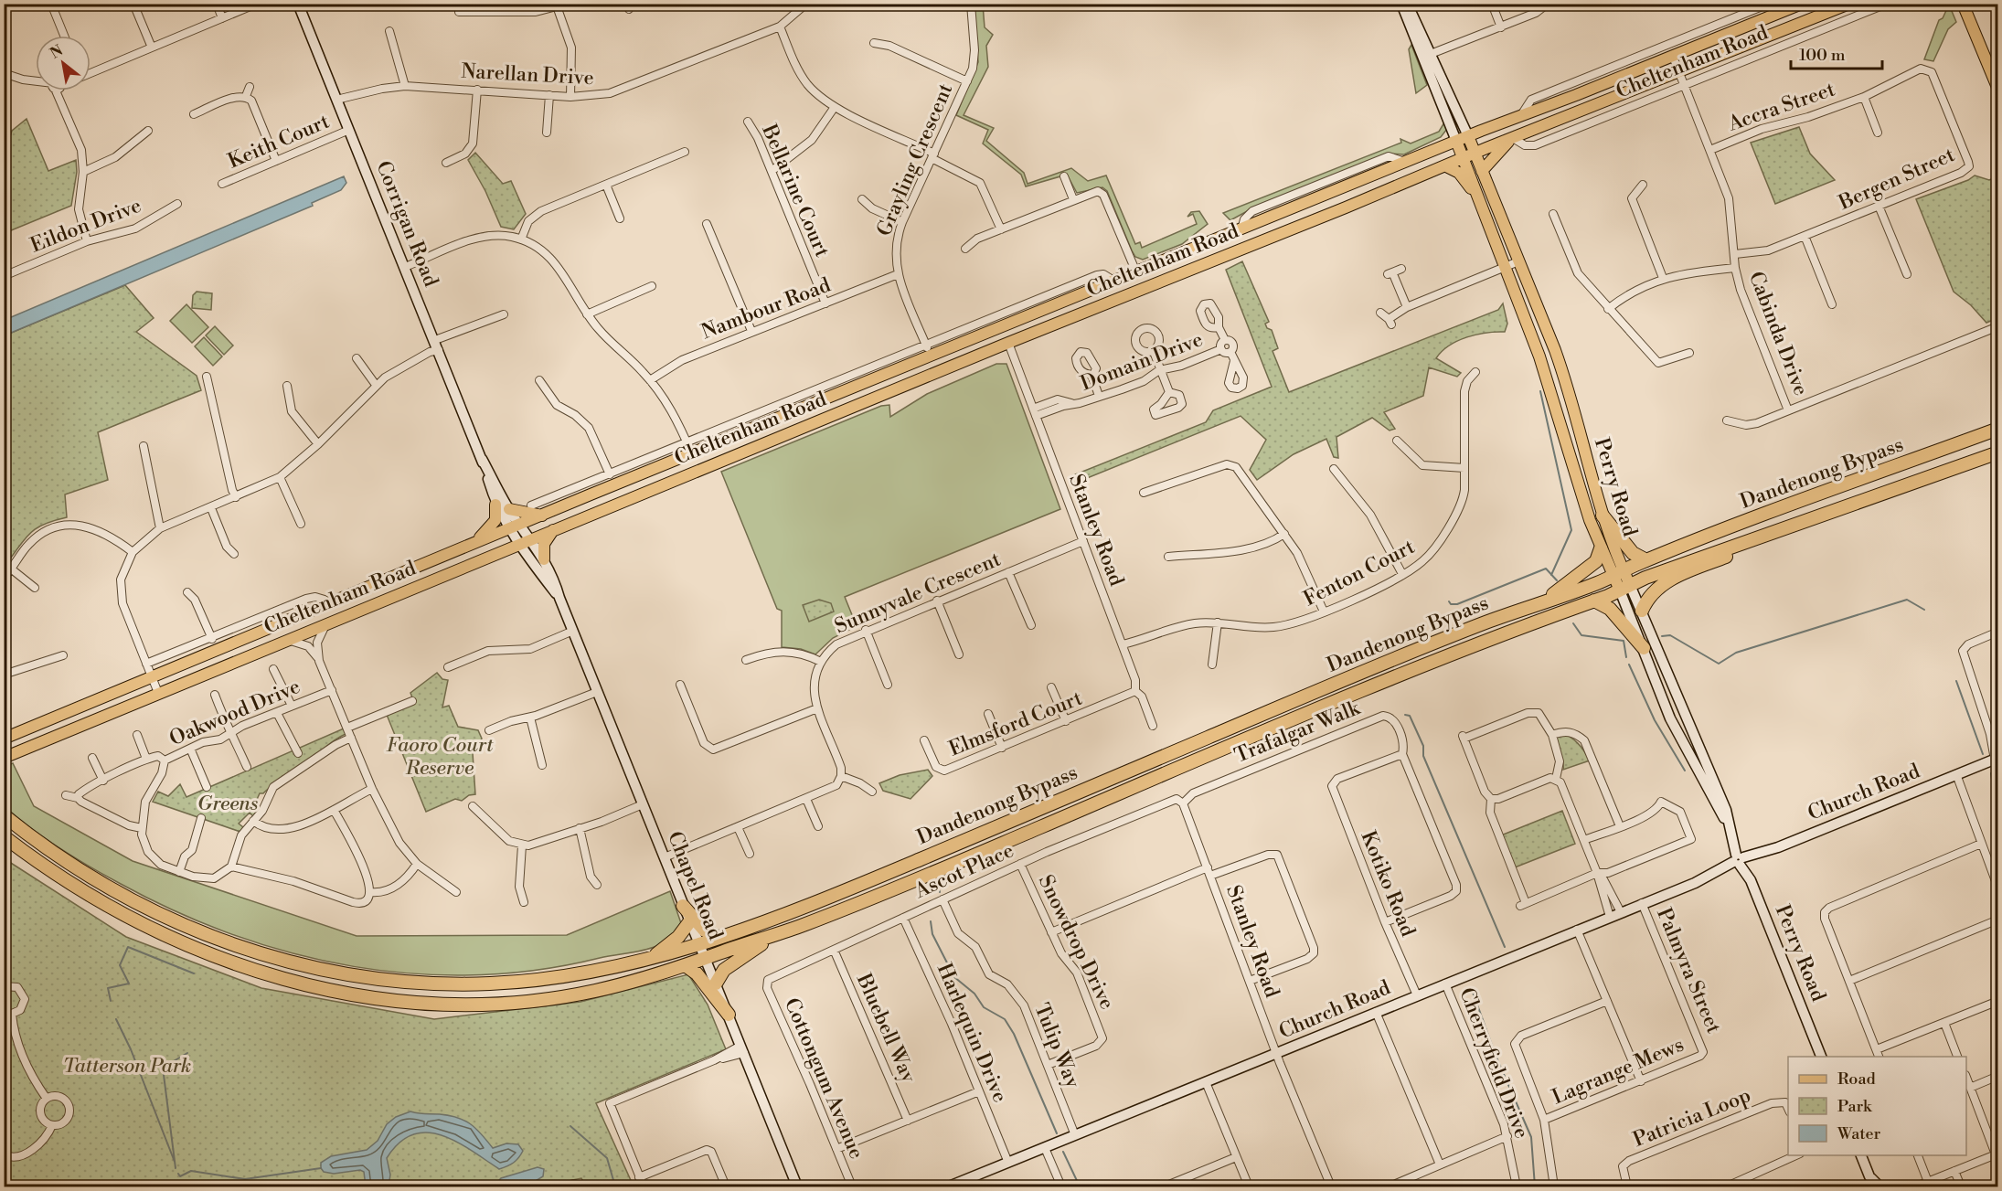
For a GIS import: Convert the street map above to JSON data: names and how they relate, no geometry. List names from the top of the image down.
{
  "streets": {
    "highway": ["Dandenong Bypass"],
    "main road": [
      "Cheltenham Road",
      "Corrigan Road",
      "Perry Road",
      "Church Road",
      "Chapel Road"
    ],
    "street": [
      "Narellan Drive",
      "Accra Street",
      "Keith Court",
      "Grayling Crescent",
      "Bergen Street",
      "Bellarine Court",
      "Eildon Drive",
      "Nambour Road",
      "Cabinda Drive",
      "Domain Drive",
      "Stanley Road",
      "Fenton Court",
      "Sunnyvale Crescent",
      "Oakwood Drive",
      "Elmsford Court",
      "Trafalgar Walk",
      "Ascot Place",
      "Kotiko Road",
      "Snowdrop Drive",
      "Palmyra Street",
      "Bluebell Way",
      "Harlequin Drive",
      "Tulip Way",
      "Cherryfield Drive",
      "Lagrange Mews",
      "Cottongum Avenue",
      "Patricia Loop"
    ]
  },
  "crossings": [
    ["Cheltenham Road", "Grayling Crescent"],
    ["Cheltenham Road", "Corrigan Road"],
    ["Cheltenham Road", "Cabinda Drive"],
    ["Cheltenham Road", "Perry Road"],
    ["Cheltenham Road", "Stanley Road"],
    ["Cheltenham Road", "Chapel Road"],
    ["Narellan Drive", "Corrigan Road"],
    ["Accra Street", "Bergen Street"],
    ["Accra Street", "Cabinda Drive"],
    ["Keith Court", "Corrigan Road"],
    ["Grayling Crescent", "Nambour Road"],
    ["Bergen Street", "Cabinda Drive"],
    ["Bellarine Court", "Nambour Road"],
    ["Corrigan Road", "Chapel Road"],
    ["Domain Drive", "Stanley Road"],
    ["Dandenong Bypass", "Perry Road"],
    ["Dandenong Bypass", "Chapel Road"],
    ["Perry Road", "Church Road"],
    ["Stanley Road", "Fenton Court"],
    ["Stanley Road", "Sunnyvale Crescent"],
    ["Stanley Road", "Elmsford Court"],
    ["Stanley Road", "Trafalgar Walk"],
    ["Stanley Road", "Church Road"],
    ["Stanley Road", "Ascot Place"],
    ["Trafalgar Walk", "Ascot Place"],
    ["Trafalgar Walk", "Kotiko Road"],
    ["Church Road", "Kotiko Road"],
    ["Church Road", "Palmyra Street"],
    ["Church Road", "Harlequin Drive"],
    ["Church Road", "Tulip Way"],
    ["Church Road", "Cherryfield Drive"],
    ["Ascot Place", "Snowdrop Drive"],
    ["Ascot Place", "Bluebell Way"],
    ["Ascot Place", "Harlequin Drive"],
    ["Ascot Place", "Tulip Way"],
    ["Ascot Place", "Cottongum Avenue"],
    ["Snowdrop Drive", "Tulip Way"],
    ["Palmyra Street", "Lagrange Mews"]
  ],
  "parks": ["Faoro Court Reserve", "Greens", "Tatterson Park"],
  "legend": ["Road", "Park", "Water"],
  "scale_bar": "100 m",
  "north": "top left"
}
